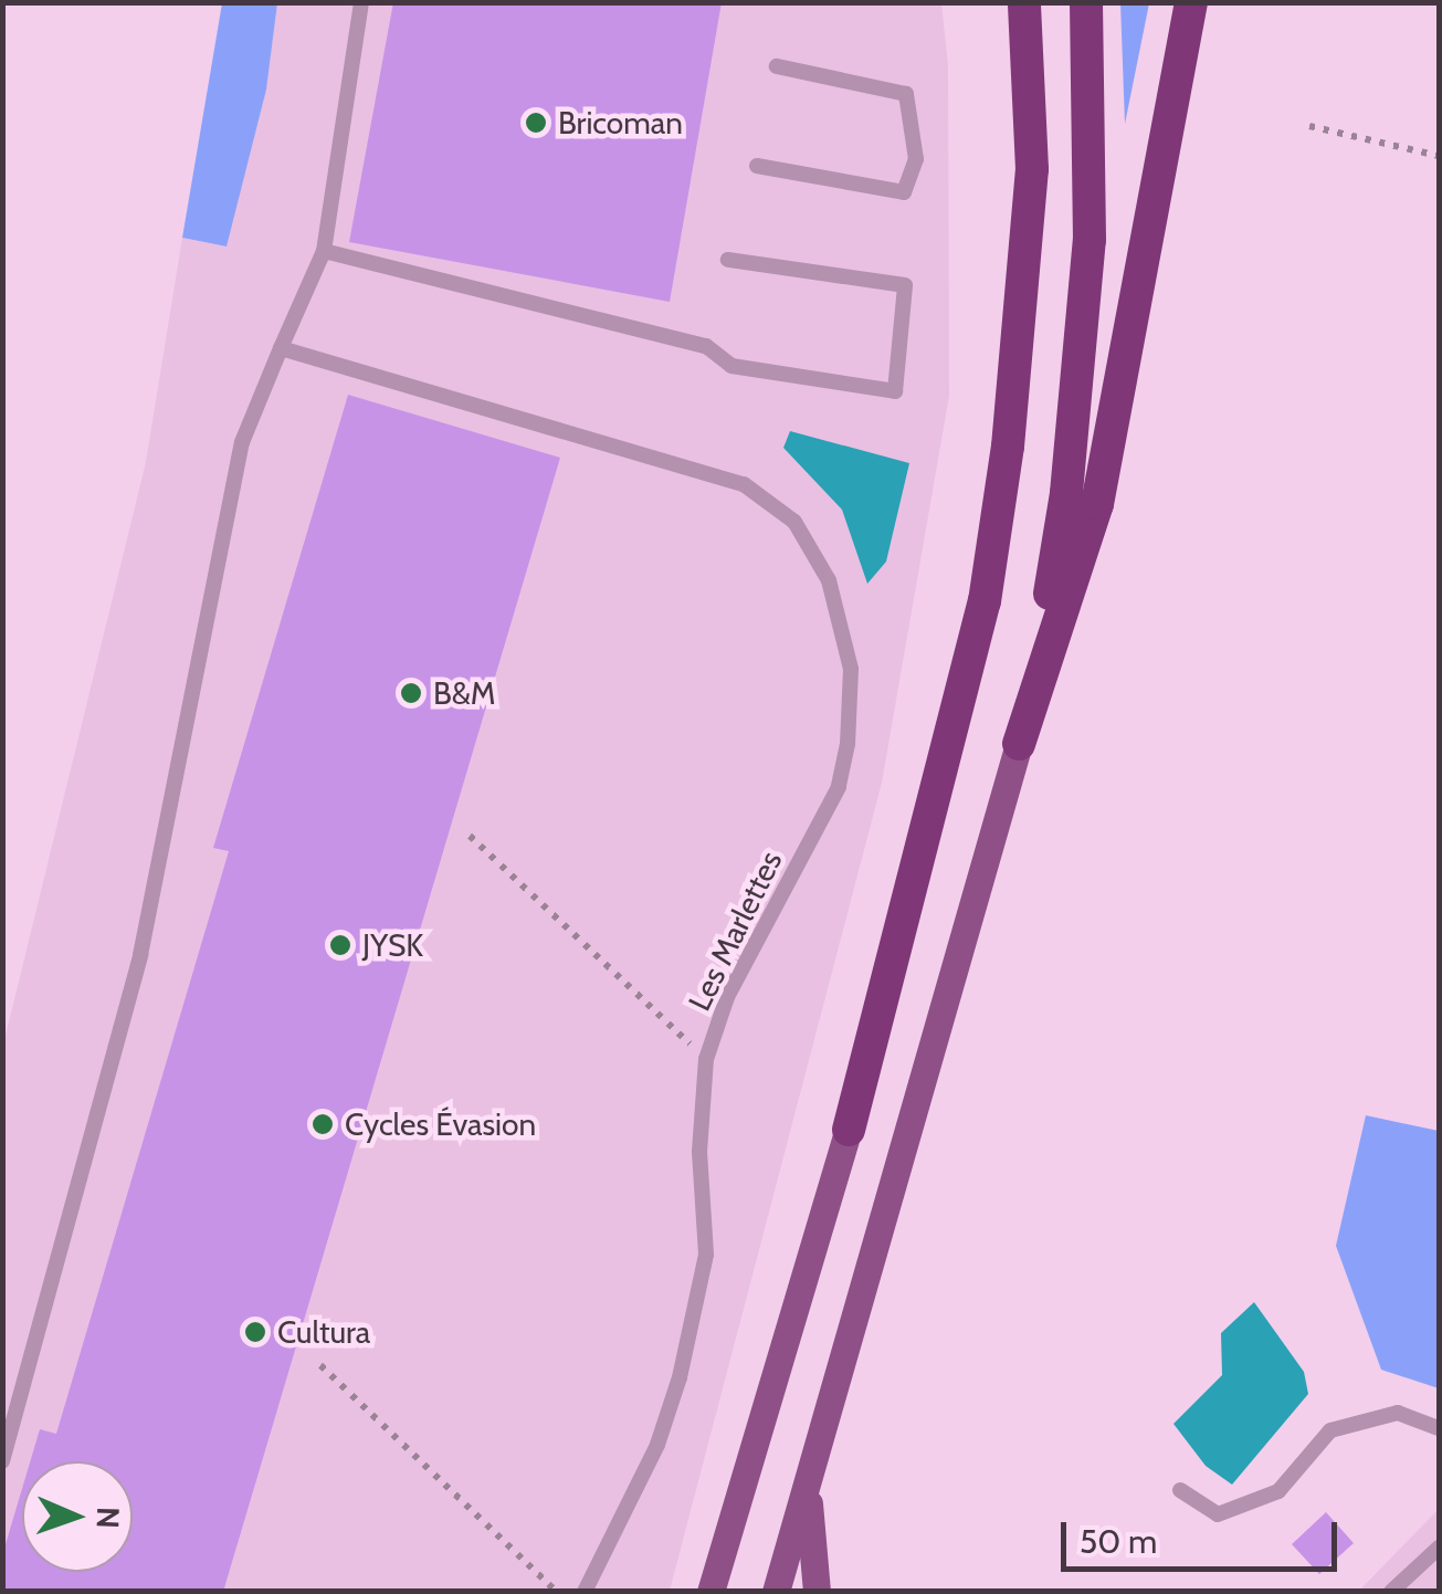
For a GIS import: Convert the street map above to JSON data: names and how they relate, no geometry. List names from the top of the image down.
{
  "streets": {
    "lane": ["Les Marlettes"]
  },
  "places": [
    "Bricoman",
    "B&M",
    "JYSK",
    "Cycles Évasion",
    "Cultura"
  ],
  "scale_bar": "50 m",
  "north": "right"
}
